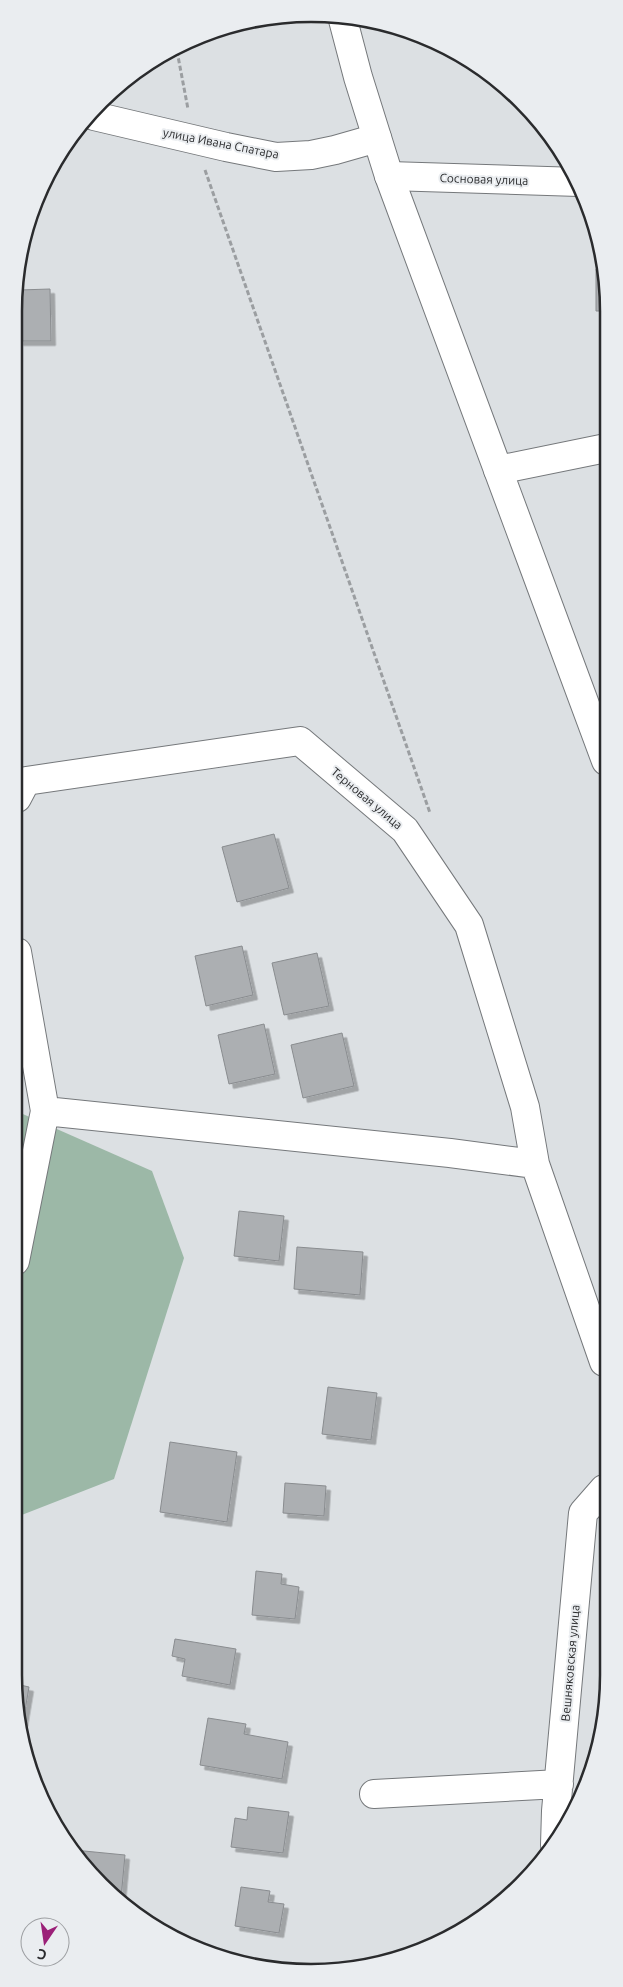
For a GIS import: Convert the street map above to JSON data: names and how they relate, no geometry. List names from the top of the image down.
{
  "streets": {
    "street": [
      "улица Ивана Спатара",
      "Сосновая улица",
      "Терновая улица",
      "Вешняковская улица"
    ]
  },
  "north": "bottom"
}
